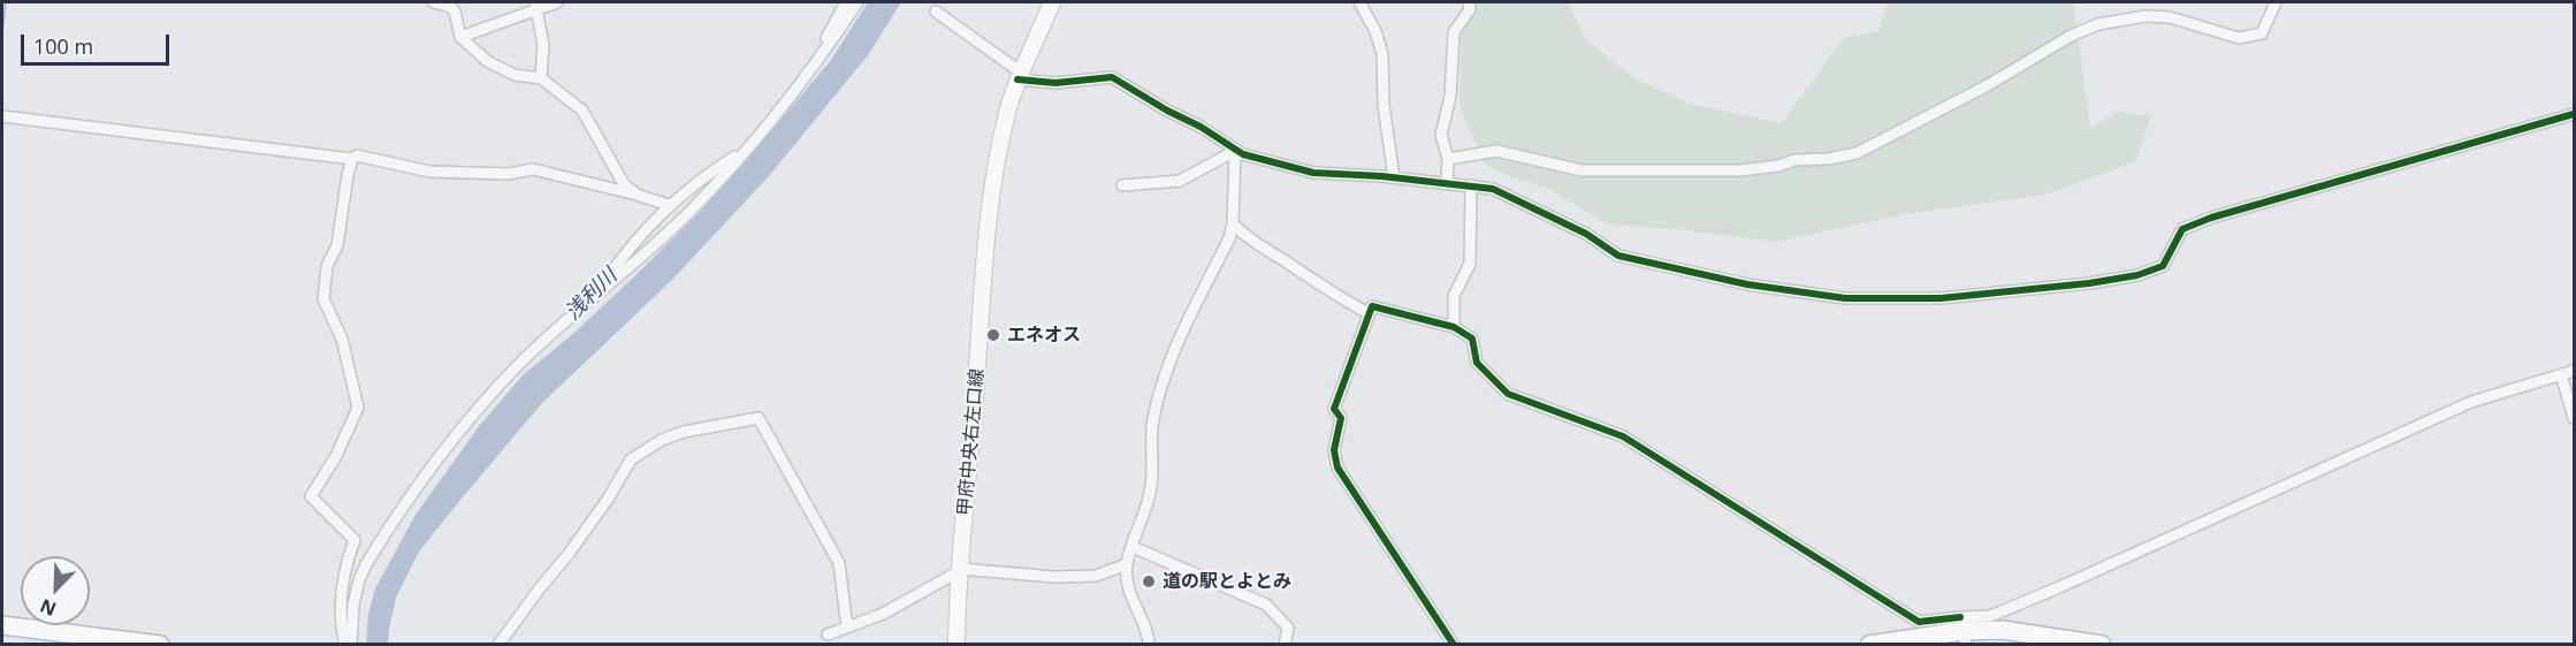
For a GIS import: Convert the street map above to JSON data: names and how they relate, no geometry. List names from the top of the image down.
{
  "streets": {
    "main road": ["甲府中央右左口線"]
  },
  "water": ["浅利川"],
  "places": ["エネオス", "道の駅とよとみ"],
  "scale_bar": "100 m",
  "north": "bottom left"
}
